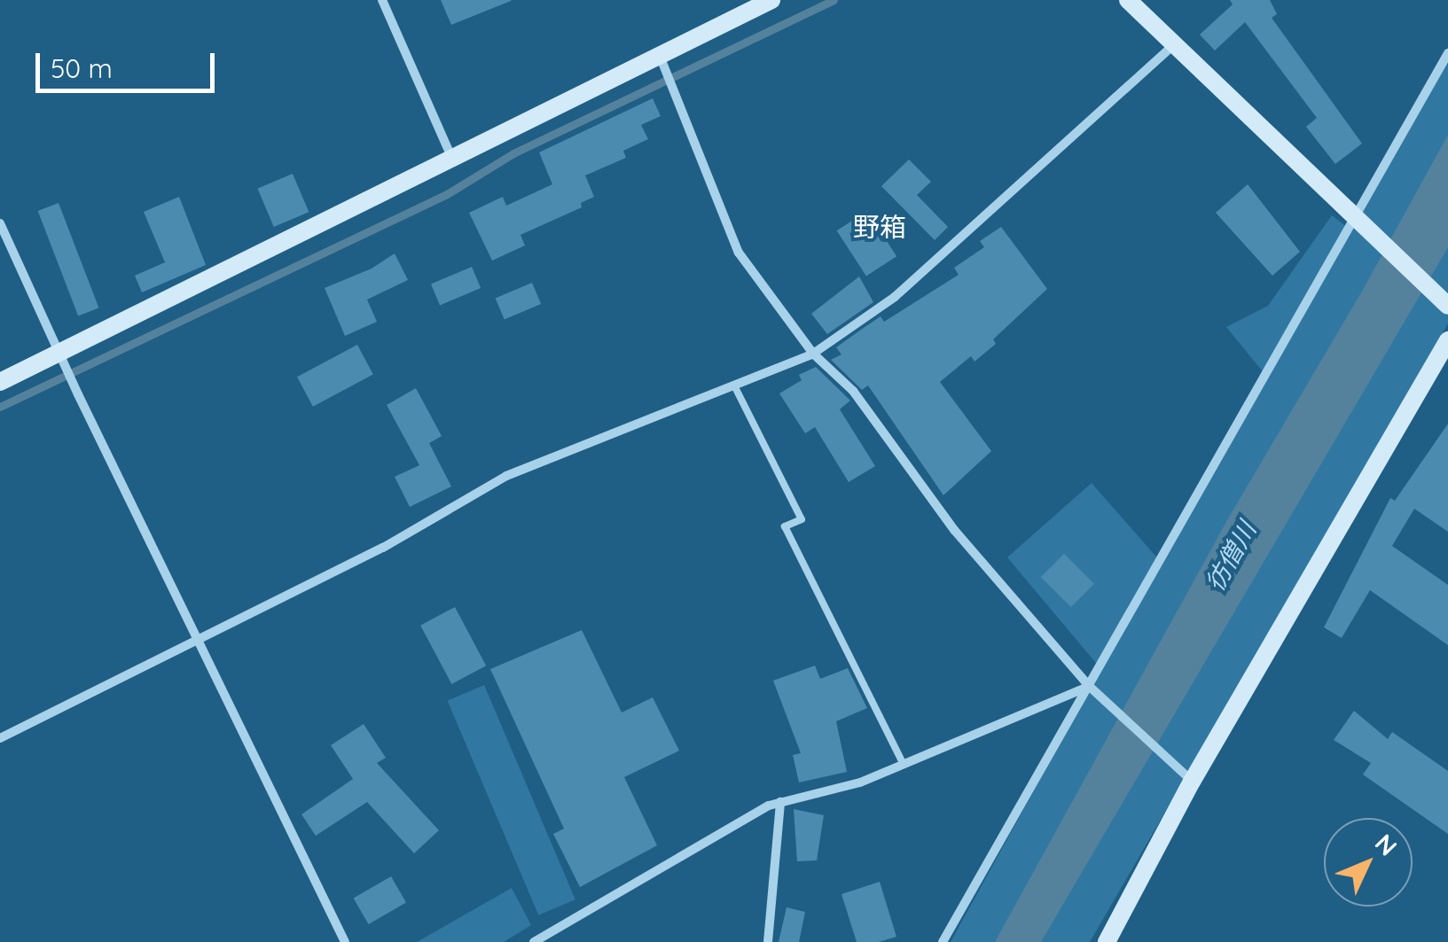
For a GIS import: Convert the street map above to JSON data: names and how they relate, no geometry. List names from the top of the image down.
{
  "districts": ["野箱"],
  "water": ["彷僧川"],
  "scale_bar": "50 m",
  "north": "top right"
}
